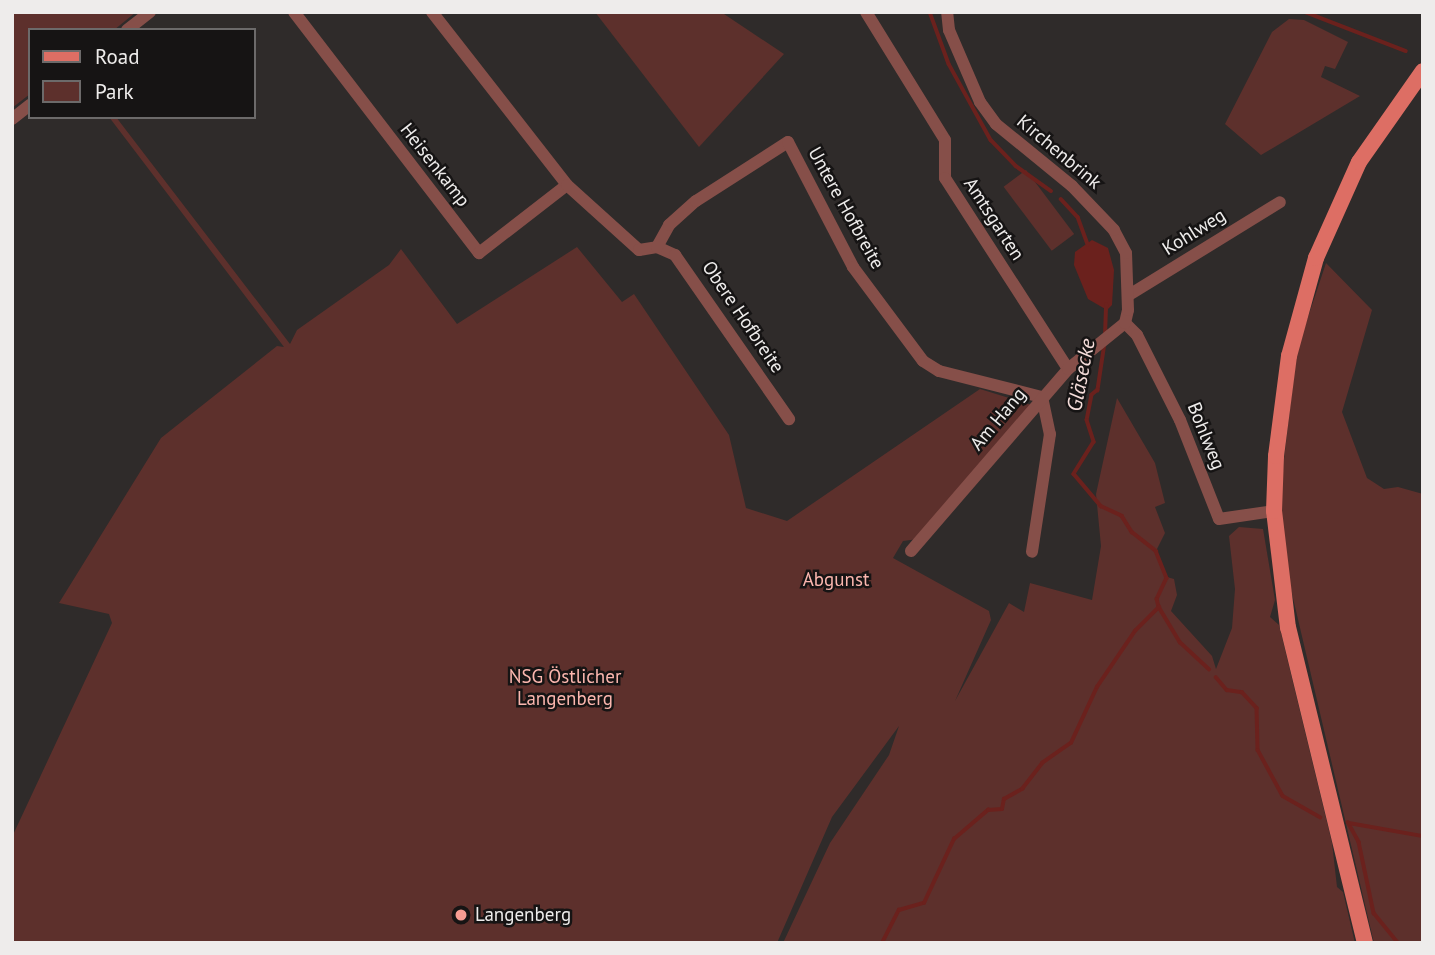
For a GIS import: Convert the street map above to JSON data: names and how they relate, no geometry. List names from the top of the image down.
{
  "streets": {
    "street": [
      "Kirchenbrink",
      "Heisenkamp",
      "Untere Hofbreite",
      "Amtsgarten",
      "Kohlweg",
      "Obere Hofbreite",
      "Am Hang",
      "Bohlweg"
    ]
  },
  "crossings": [
    ["Kirchenbrink", "Kohlweg"],
    ["Kirchenbrink", "Am Hang"],
    ["Kirchenbrink", "Bohlweg"],
    ["Untere Hofbreite", "Obere Hofbreite"],
    ["Untere Hofbreite", "Am Hang"],
    ["Amtsgarten", "Am Hang"],
    ["Am Hang", "Bohlweg"]
  ],
  "water": ["Gläsecke"],
  "parks": ["Abgunst", "NSG Östlicher Langenberg"],
  "places": ["Langenberg"],
  "legend": ["Road", "Park"]
}
